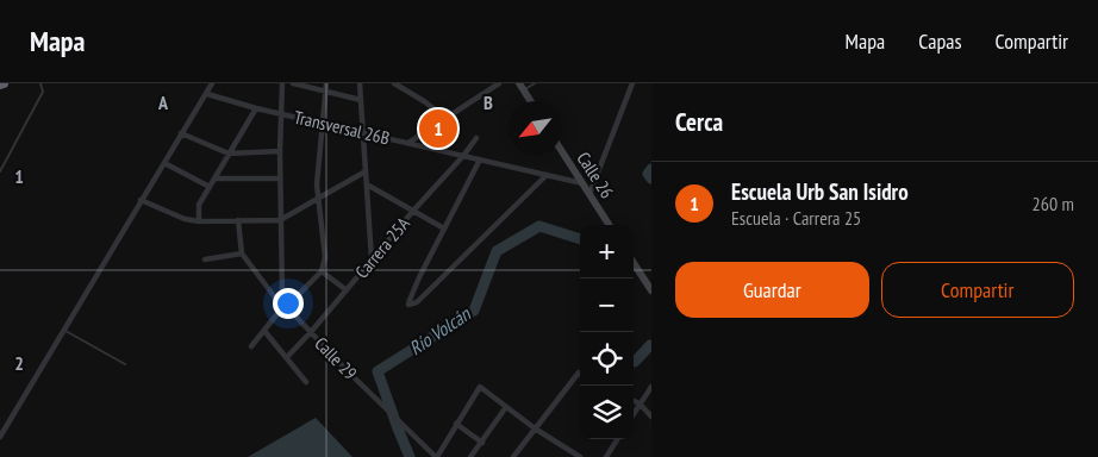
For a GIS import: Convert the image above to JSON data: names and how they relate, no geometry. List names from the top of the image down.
{
  "streets": {
    "main road": ["Calle 26"],
    "street": ["Transversal 26B", "Carrera 25A", "Calle 29"]
  },
  "crossings": [
    ["Transversal 26B", "Calle 26"],
    ["Transversal 26B", "Carrera 25A"],
    ["Carrera 25A", "Calle 29"]
  ],
  "water": ["Río Volcán"],
  "north": "bottom left",
  "page": {
    "header": "Mapa",
    "nav": ["Mapa", "Capas", "Compartir"],
    "heading": "Cerca",
    "pins": "1",
    "list": [
      {
        "mark": "1",
        "name": "Escuela Urb San Isidro",
        "note": "Escuela · Carrera 25",
        "value": "260 m"
      }
    ],
    "map_buttons": ["+", "−"],
    "buttons": ["Guardar", "Compartir"]
  },
  "grid": {
    "columns": ["A", "B"],
    "rows": ["1", "2"]
  }
}
